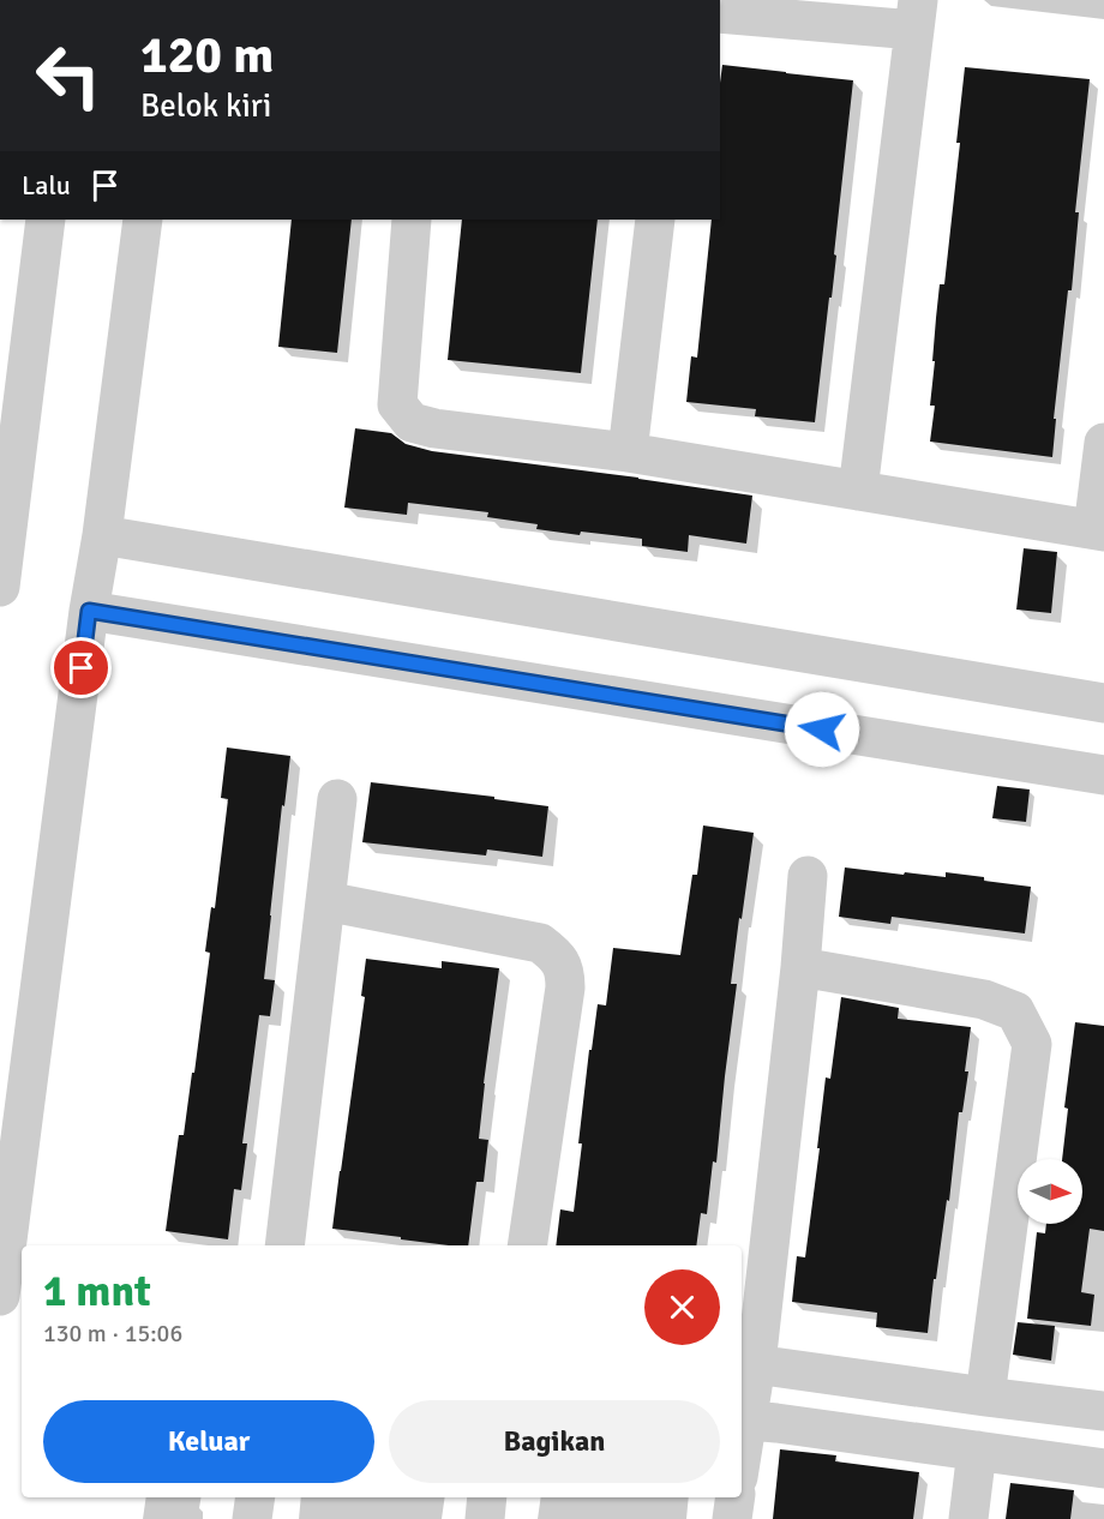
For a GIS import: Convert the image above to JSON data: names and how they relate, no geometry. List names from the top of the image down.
{
  "north": "right",
  "page": {
    "turn": ["120 m", "Belok kiri"],
    "then": "Lalu",
    "heading": ["1 mnt", "130 m · 15:06"],
    "buttons": ["Keluar", "Bagikan"]
  }
}
